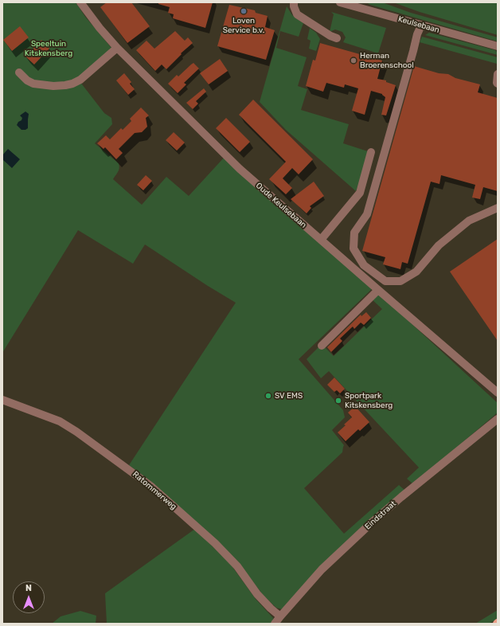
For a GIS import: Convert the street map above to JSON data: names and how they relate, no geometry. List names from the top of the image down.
{
  "streets": {
    "street": [
      "Keulsebaan",
      "Oude Keulsebaan",
      "Ratommerweg",
      "Eindstraat"
    ]
  },
  "crossings": [
    ["Ratommerweg", "Eindstraat"]
  ],
  "parks": ["Speeltuin Kitskensberg"],
  "places": [
    "Loven Service b.v.",
    "Herman Broerenschool",
    "SV EMS",
    "Sportpark Kitskensberg"
  ],
  "north": "top"
}
